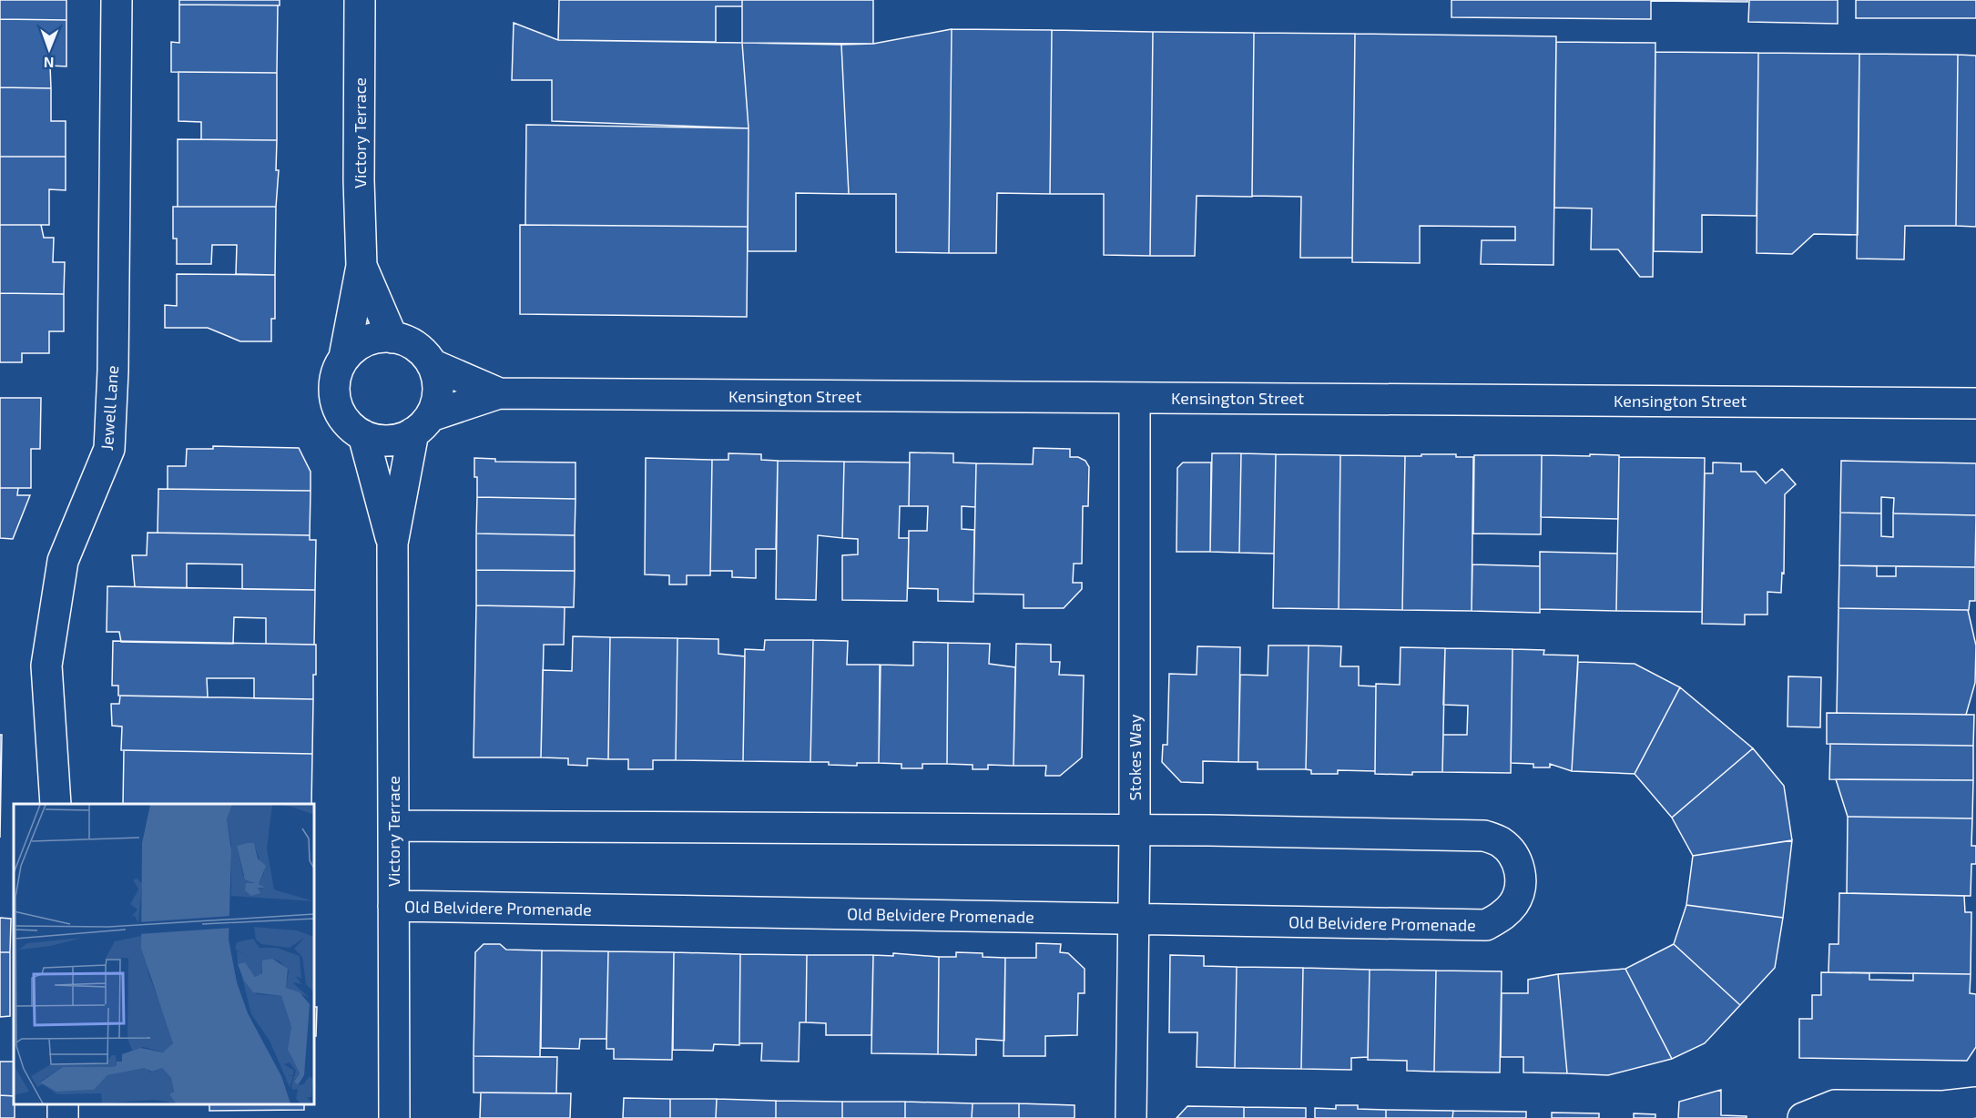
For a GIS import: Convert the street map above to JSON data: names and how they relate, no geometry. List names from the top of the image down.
{
  "streets": {
    "street": [
      "Victory Terrace",
      "Kensington Street",
      "Jewell Lane",
      "Stokes Way",
      "Old Belvidere Promenade"
    ]
  },
  "crossings": [
    ["Victory Terrace", "Kensington Street"],
    ["Victory Terrace", "Old Belvidere Promenade"],
    ["Kensington Street", "Stokes Way"],
    ["Stokes Way", "Old Belvidere Promenade"]
  ],
  "north": "bottom"
}
